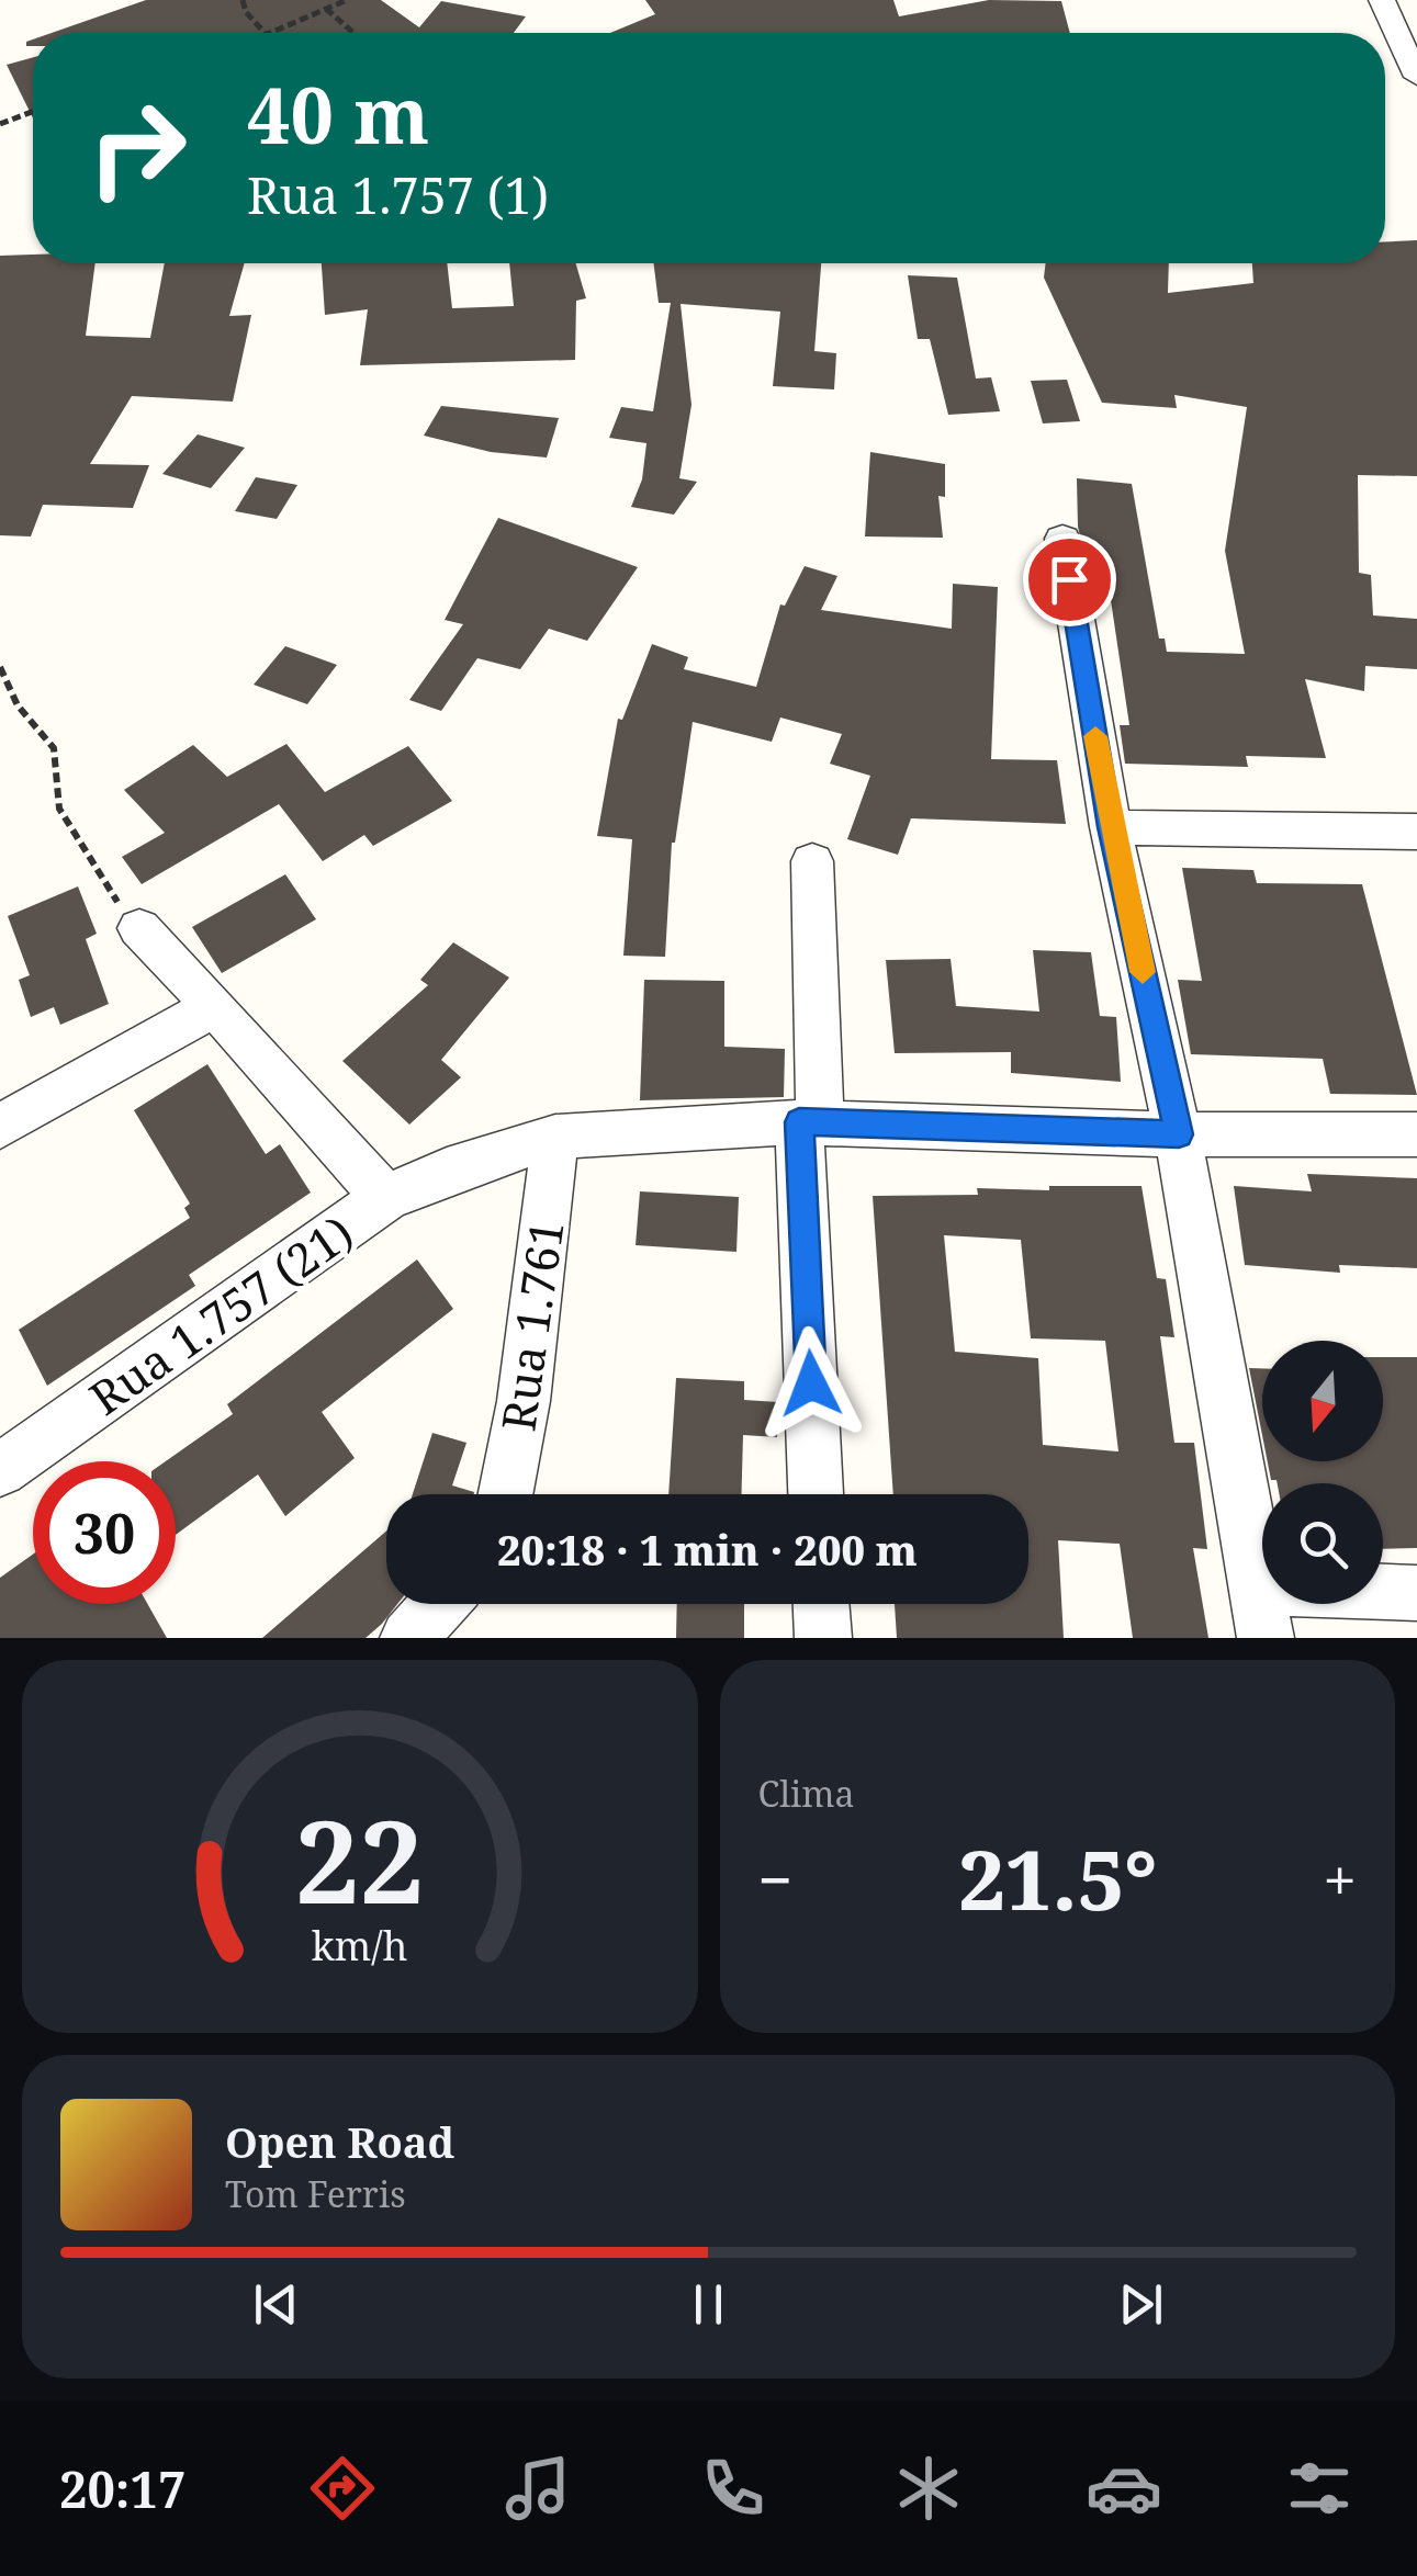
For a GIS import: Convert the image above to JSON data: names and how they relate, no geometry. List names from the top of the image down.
{
  "streets": {
    "street": ["Rua 1.757 (21)", "Rua 1.761"]
  },
  "crossings": [
    ["Rua 1.757 (21)", "Rua 1.761"]
  ],
  "north": "bottom",
  "page": {
    "turn": ["40 m", "Rua 1.757 (1)"],
    "limit": "30",
    "trip": "20:18 · 1 min · 200 m",
    "tile": "Clima",
    "heat": ["−", "21.5°", "+"],
    "song": ["Open Road", "Tom Ferris"],
    "tabs": "20:17",
    "gauge": ["22", "km/h"]
  }
}
